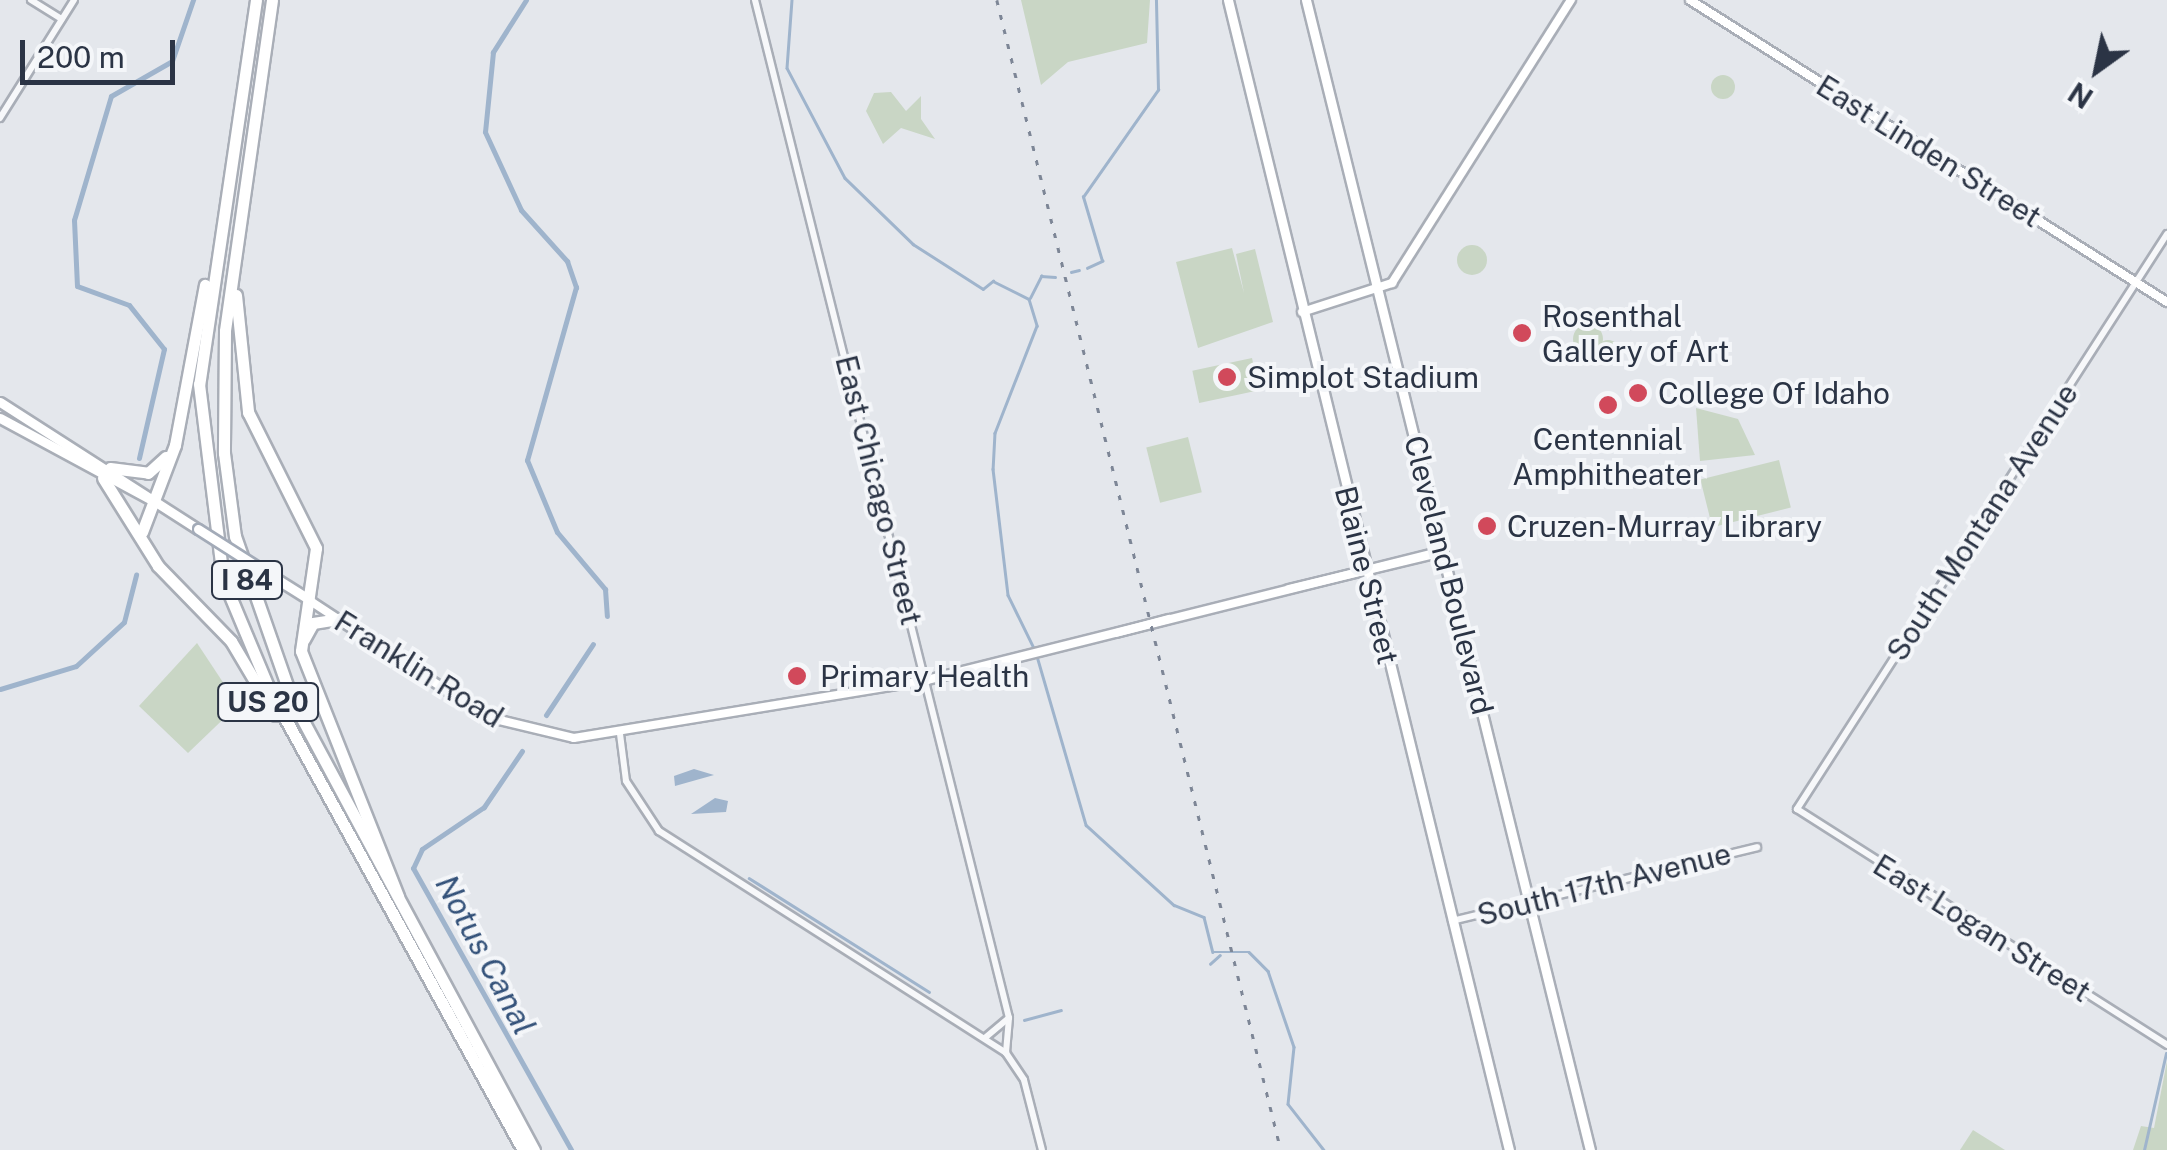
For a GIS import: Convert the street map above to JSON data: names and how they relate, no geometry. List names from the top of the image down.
{
  "streets": {
    "highway": ["I 84", "US 20"],
    "main road": [
      "East Linden Street",
      "Blaine Street",
      "Cleveland Boulevard",
      "Franklin Road"
    ],
    "street": [
      "East Chicago Street",
      "South Montana Avenue",
      "South 17th Avenue",
      "East Logan Street"
    ]
  },
  "crossings": [
    ["East Linden Street", "South Montana Avenue"],
    ["East Chicago Street", "Franklin Road"],
    ["South Montana Avenue", "East Logan Street"],
    ["Blaine Street", "Franklin Road"],
    ["Blaine Street", "South 17th Avenue"],
    ["Cleveland Boulevard", "Franklin Road"],
    ["Cleveland Boulevard", "South 17th Avenue"],
    ["I 84", "US 20"],
    ["Franklin Road", "US 20"]
  ],
  "water": ["Notus Canal"],
  "places": [
    "Rosenthal Gallery of Art",
    "Simplot Stadium",
    "College Of Idaho",
    "Centennial Amphitheater",
    "Cruzen-Murray Library",
    "Primary Health"
  ],
  "scale_bar": "200 m",
  "north": "bottom left"
}
